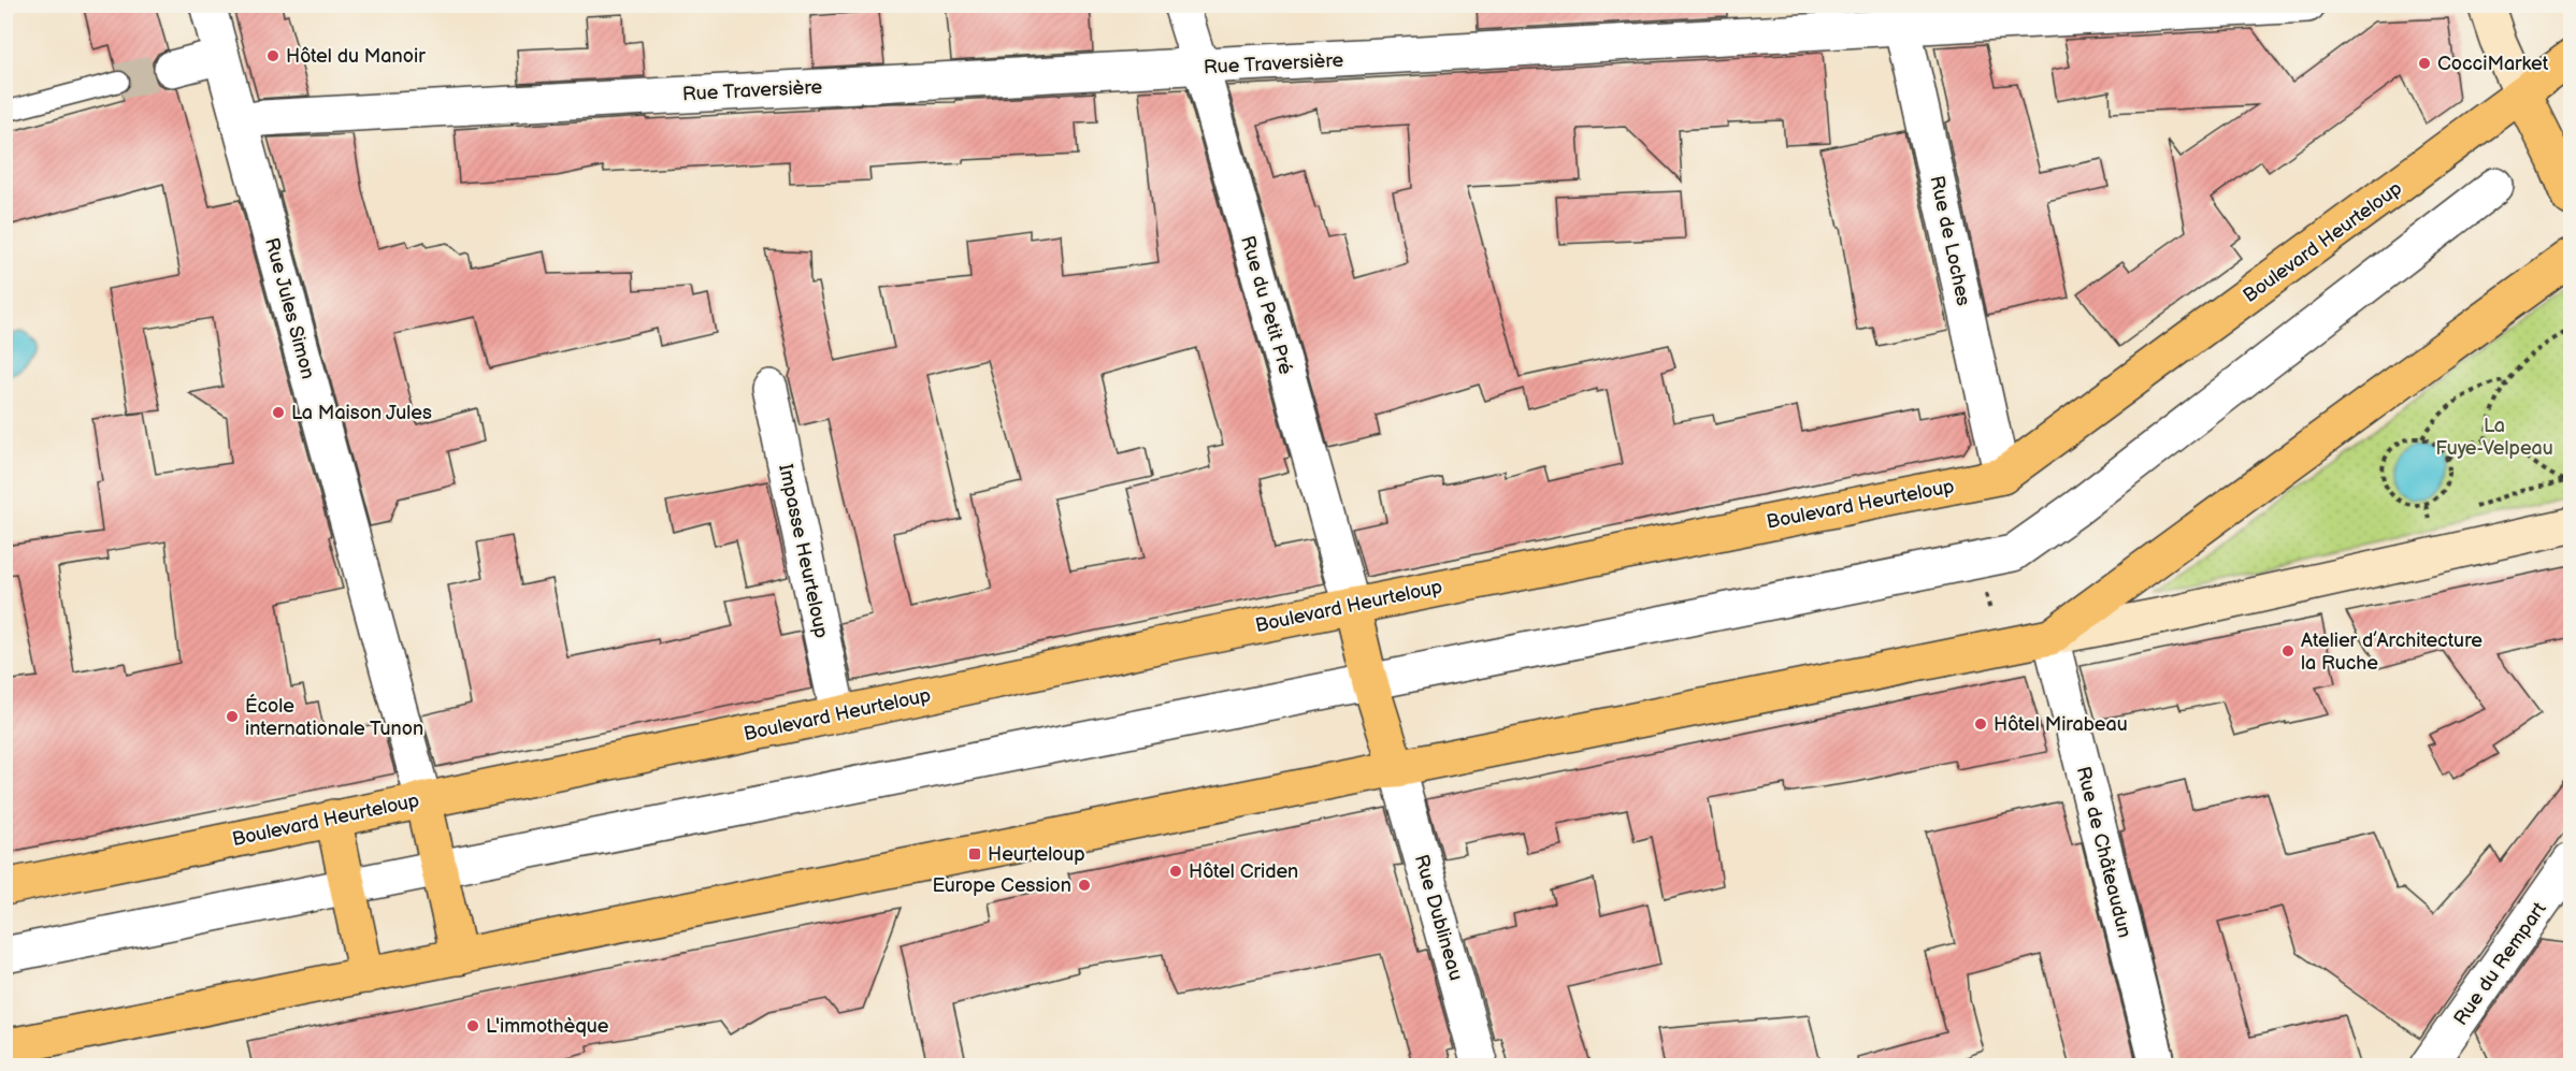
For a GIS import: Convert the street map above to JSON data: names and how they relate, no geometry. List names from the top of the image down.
{
  "streets": {
    "main road": ["Boulevard Heurteloup"],
    "street": [
      "Rue Traversière",
      "Rue de Loches",
      "Rue du Petit Pré",
      "Rue Jules Simon",
      "Impasse Heurteloup",
      "Rue de Châteaudun",
      "Rue Dublineau",
      "Rue du Rempart"
    ]
  },
  "crossings": [
    ["Rue Traversière", "Rue de Loches"],
    ["Rue Traversière", "Rue du Petit Pré"],
    ["Rue Traversière", "Rue Jules Simon"],
    ["Rue de Loches", "Boulevard Heurteloup"],
    ["Boulevard Heurteloup", "Rue du Petit Pré"],
    ["Boulevard Heurteloup", "Rue Jules Simon"],
    ["Boulevard Heurteloup", "Impasse Heurteloup"]
  ],
  "parks": ["La Fuye-Velpeau"],
  "places": {
    "other": [
      "Hôtel du Manoir",
      "CocciMarket",
      "La Maison Jules",
      "Atelier d’Architecture la Ruche",
      "École internationale Tunon",
      "Hôtel Mirabeau",
      "Hôtel Criden",
      "Europe Cession",
      "L'immothèque"
    ],
    "transit": ["Heurteloup"]
  }
}
